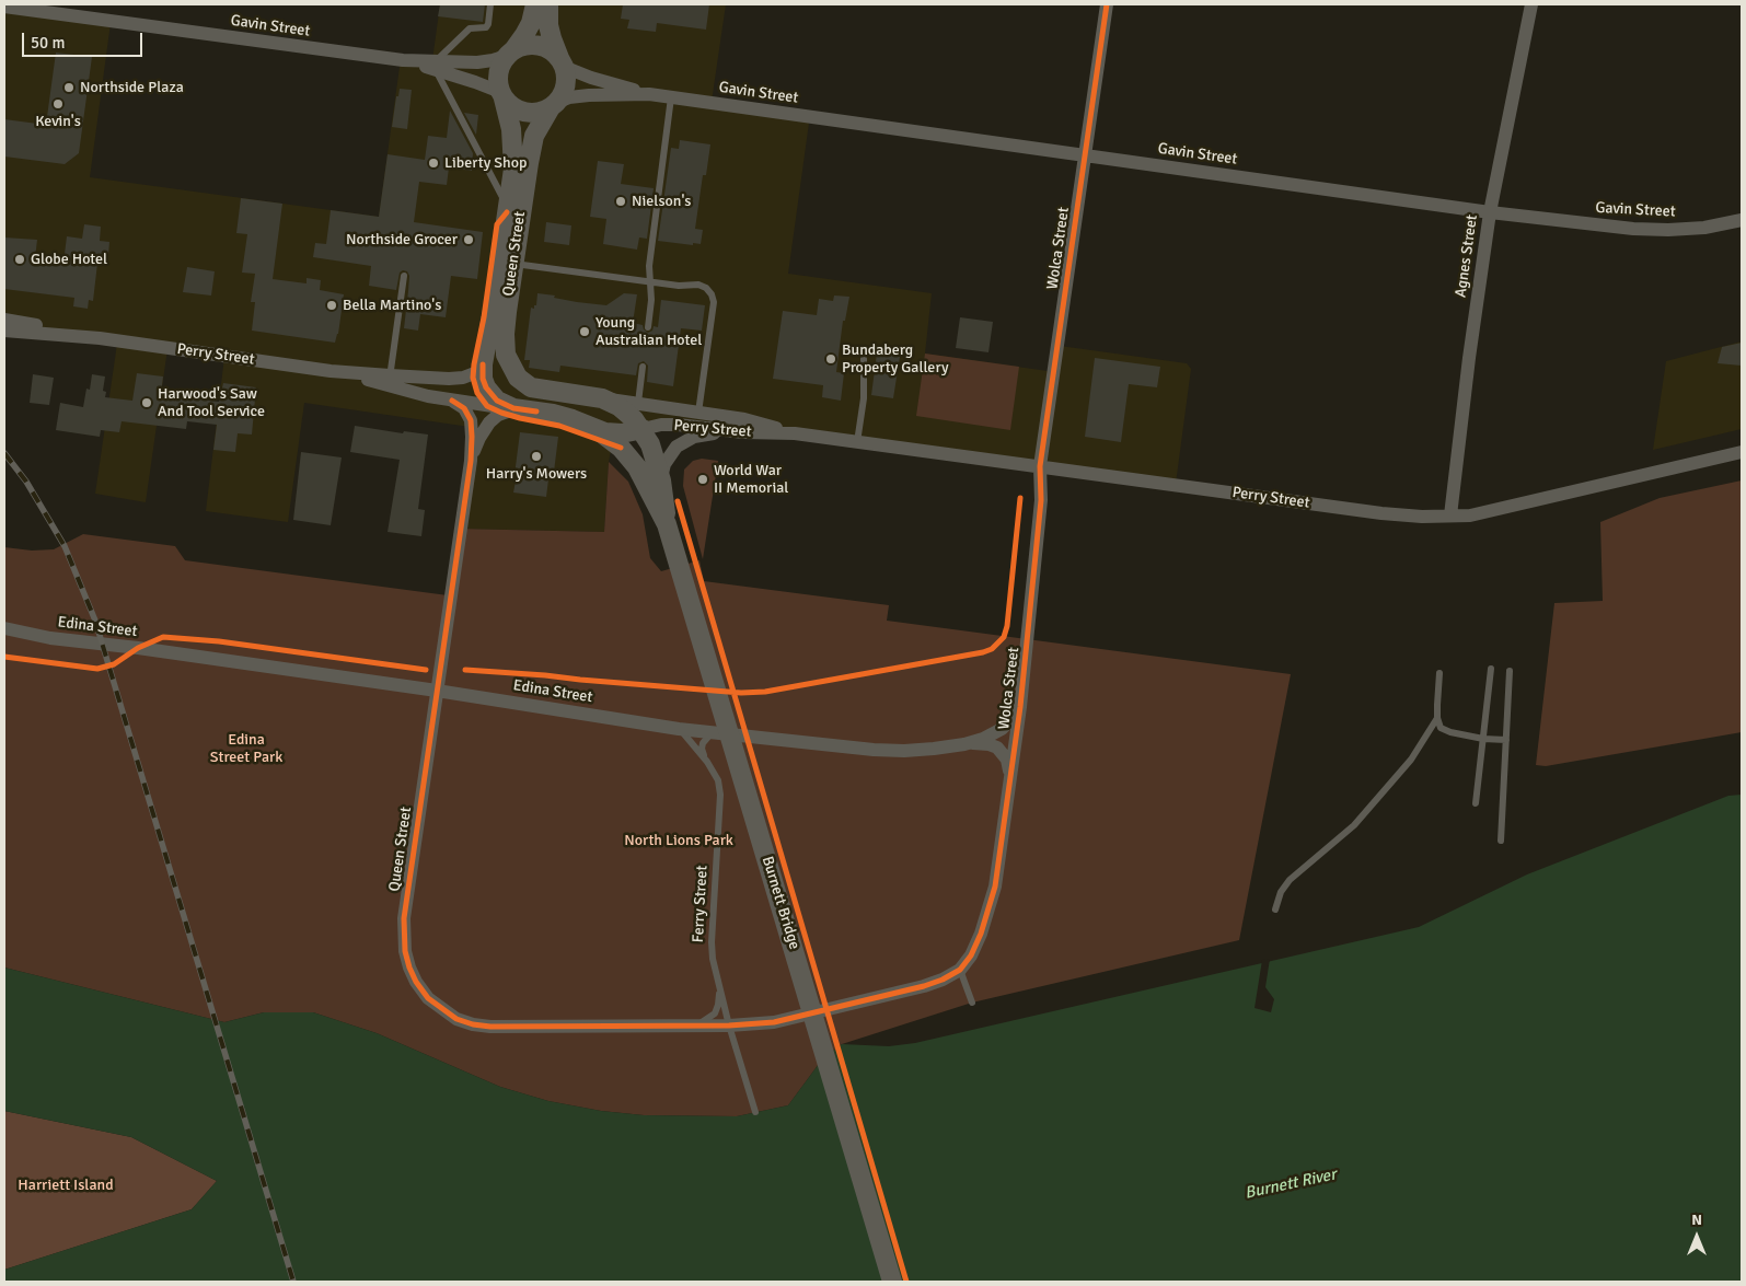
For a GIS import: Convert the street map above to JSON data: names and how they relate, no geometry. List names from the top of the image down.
{
  "streets": {
    "main road": ["Queen Street", "Perry Street", "Burnett Bridge"],
    "street": [
      "Gavin Street",
      "Wolca Street",
      "Agnes Street",
      "Edina Street"
    ],
    "lane": ["Ferry Street"]
  },
  "crossings": [
    ["Gavin Street", "Wolca Street"],
    ["Gavin Street", "Queen Street"],
    ["Gavin Street", "Agnes Street"],
    ["Wolca Street", "Queen Street"],
    ["Wolca Street", "Perry Street"],
    ["Wolca Street", "Edina Street"],
    ["Wolca Street", "Ferry Street"],
    ["Queen Street", "Perry Street"],
    ["Queen Street", "Edina Street"],
    ["Queen Street", "Ferry Street"],
    ["Agnes Street", "Perry Street"],
    ["Perry Street", "Burnett Bridge"],
    ["Edina Street", "Ferry Street"]
  ],
  "water": ["Burnett River"],
  "parks": ["Edina Street Park", "North Lions Park", "Harriett Island"],
  "places": [
    "Northside Plaza",
    "Kevin's",
    "Liberty Shop",
    "Nielson's",
    "Northside Grocer",
    "Globe Hotel",
    "Bella Martino's",
    "Young Australian Hotel",
    "Bundaberg Property Gallery",
    "Harwood's Saw And Tool Service",
    "Harry's Mowers",
    "World War II Memorial"
  ],
  "scale_bar": "50 m",
  "north": "top"
}
